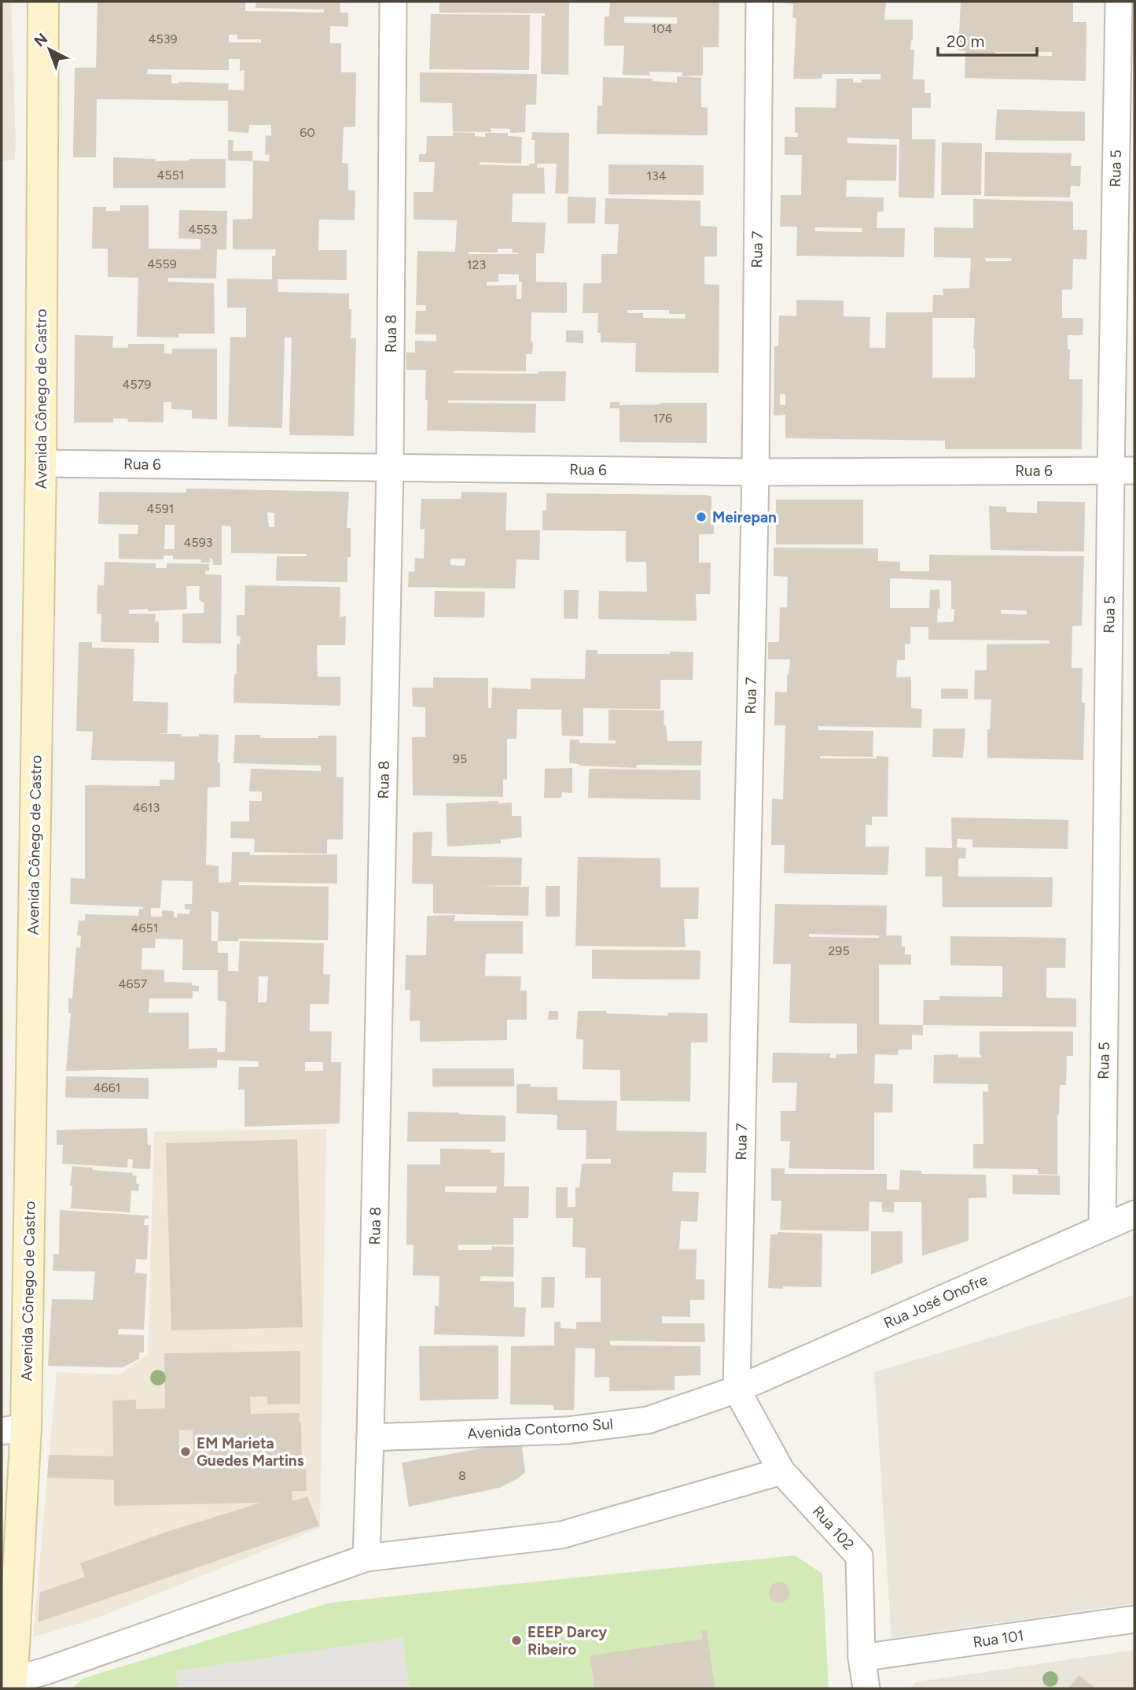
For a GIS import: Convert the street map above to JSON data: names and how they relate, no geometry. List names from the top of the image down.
{
  "streets": {
    "main road": ["Avenida Cônego de Castro"],
    "street": [
      "Rua 5",
      "Rua 7",
      "Rua 8",
      "Rua 6",
      "Rua José Onofre",
      "Avenida Contorno Sul",
      "Rua 102",
      "Rua 101"
    ]
  },
  "crossings": [
    ["Rua 5", "Rua 6"],
    ["Rua 5", "Rua José Onofre"],
    ["Rua 7", "Rua 6"],
    ["Rua 7", "Rua José Onofre"],
    ["Rua 7", "Avenida Contorno Sul"],
    ["Rua 7", "Rua 102"],
    ["Rua 8", "Rua 6"],
    ["Rua 8", "Avenida Contorno Sul"],
    ["Avenida Cônego de Castro", "Rua 6"],
    ["Rua José Onofre", "Avenida Contorno Sul"],
    ["Rua José Onofre", "Rua 102"],
    ["Avenida Contorno Sul", "Rua 102"],
    ["Rua 102", "Rua 101"]
  ],
  "places": ["Meirepan", "EM Marieta Guedes Martins", "EEEP Darcy Ribeiro"],
  "house_numbers": [
    "104",
    "4539",
    "60",
    "4551",
    "134",
    "4553",
    "4559",
    "123",
    "4579",
    "176",
    "4591",
    "4593",
    "95",
    "4613",
    "4651",
    "295",
    "4657",
    "4661",
    "8"
  ],
  "scale_bar": "20 m",
  "north": "top left"
}
